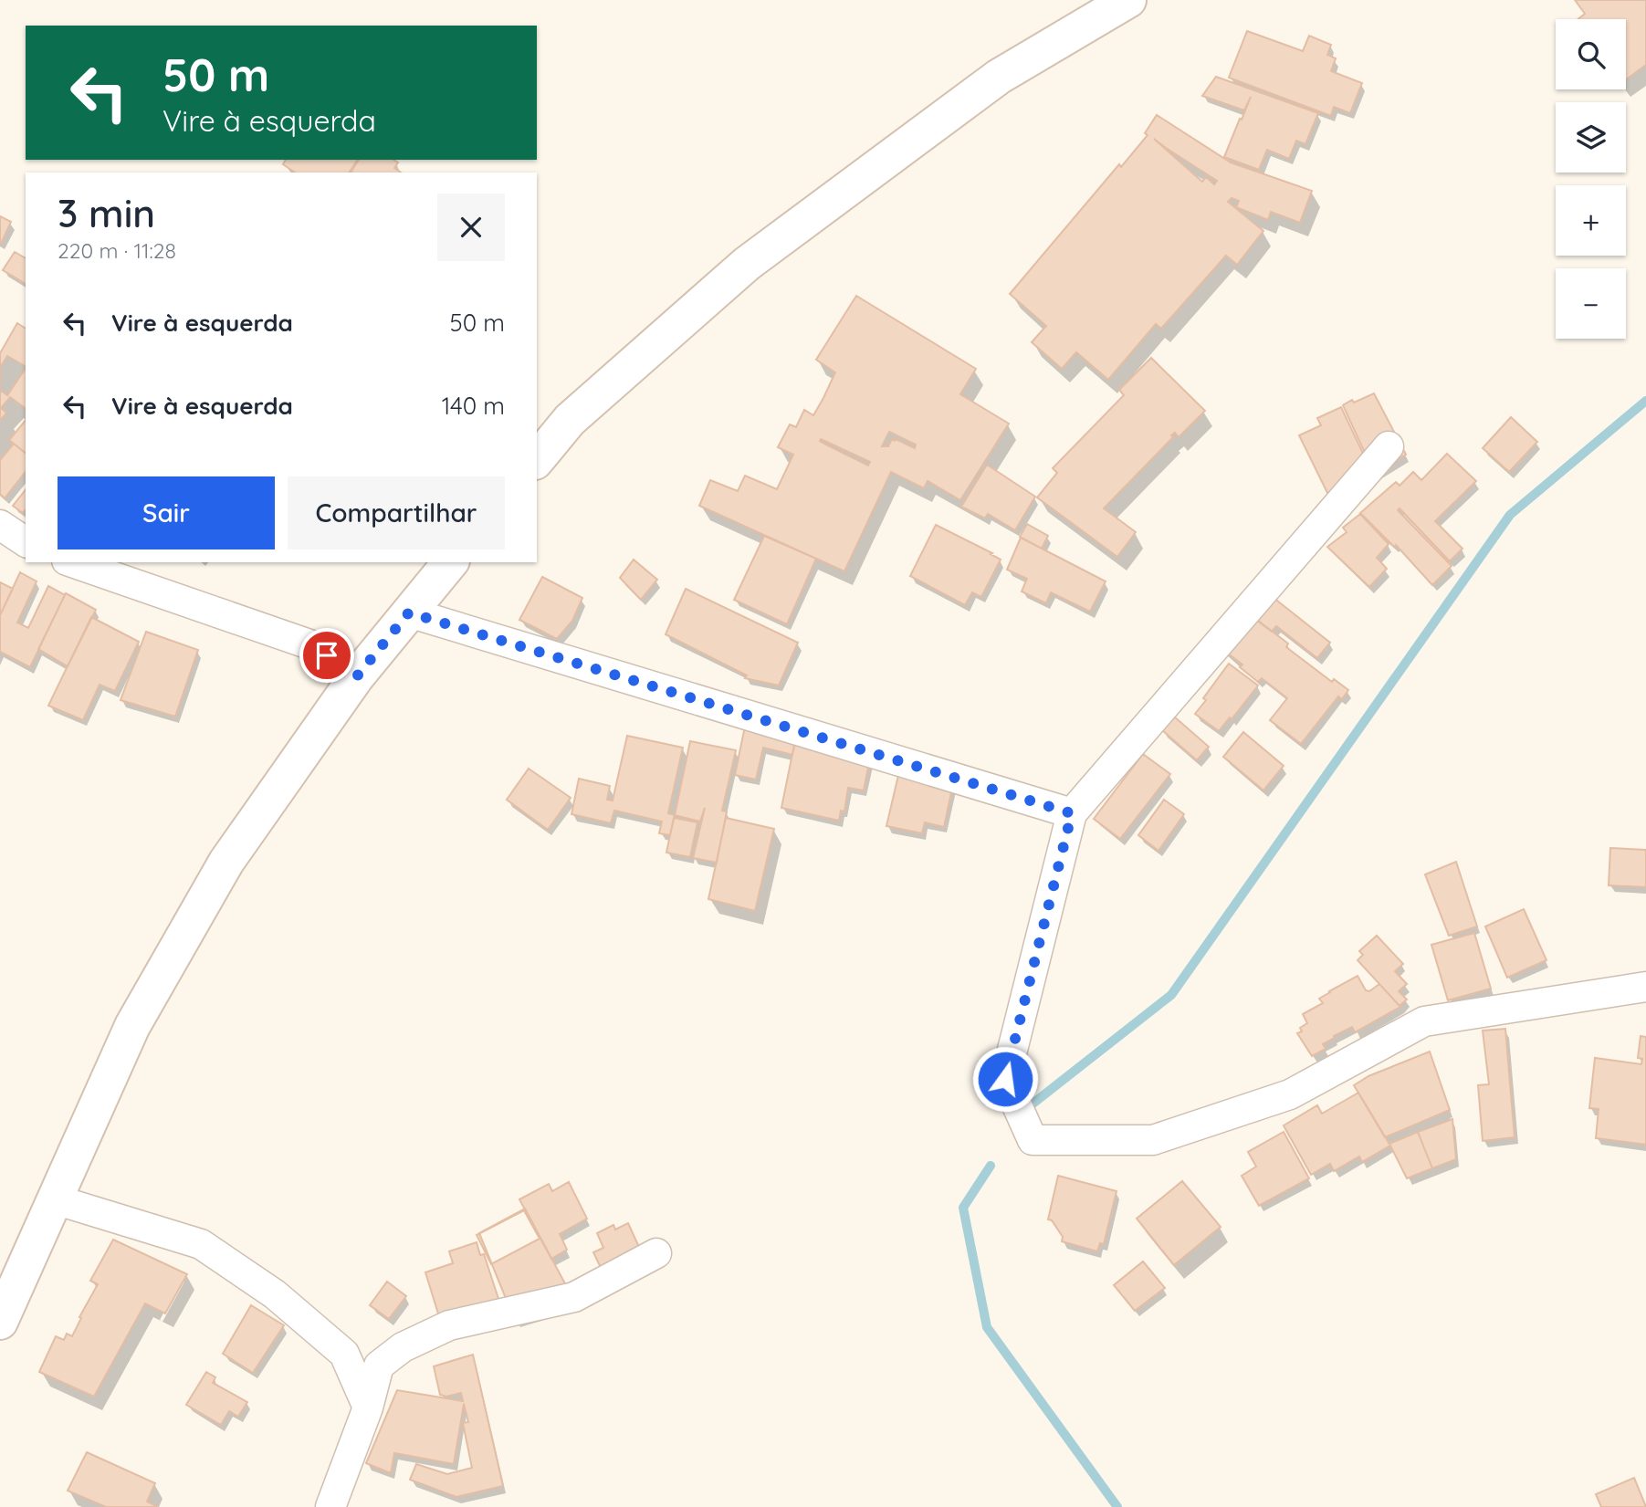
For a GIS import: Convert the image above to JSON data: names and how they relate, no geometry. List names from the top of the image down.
{
  "page": {
    "map_buttons": ["+", "−"],
    "turn": ["50 m", "Vire à esquerda"],
    "heading": ["3 min", "220 m · 11:28"],
    "list": [
      {
        "name": "Vire à esquerda",
        "value": "50 m"
      },
      {
        "name": "Vire à esquerda",
        "value": "140 m"
      }
    ],
    "buttons": ["Sair", "Compartilhar"]
  }
}
